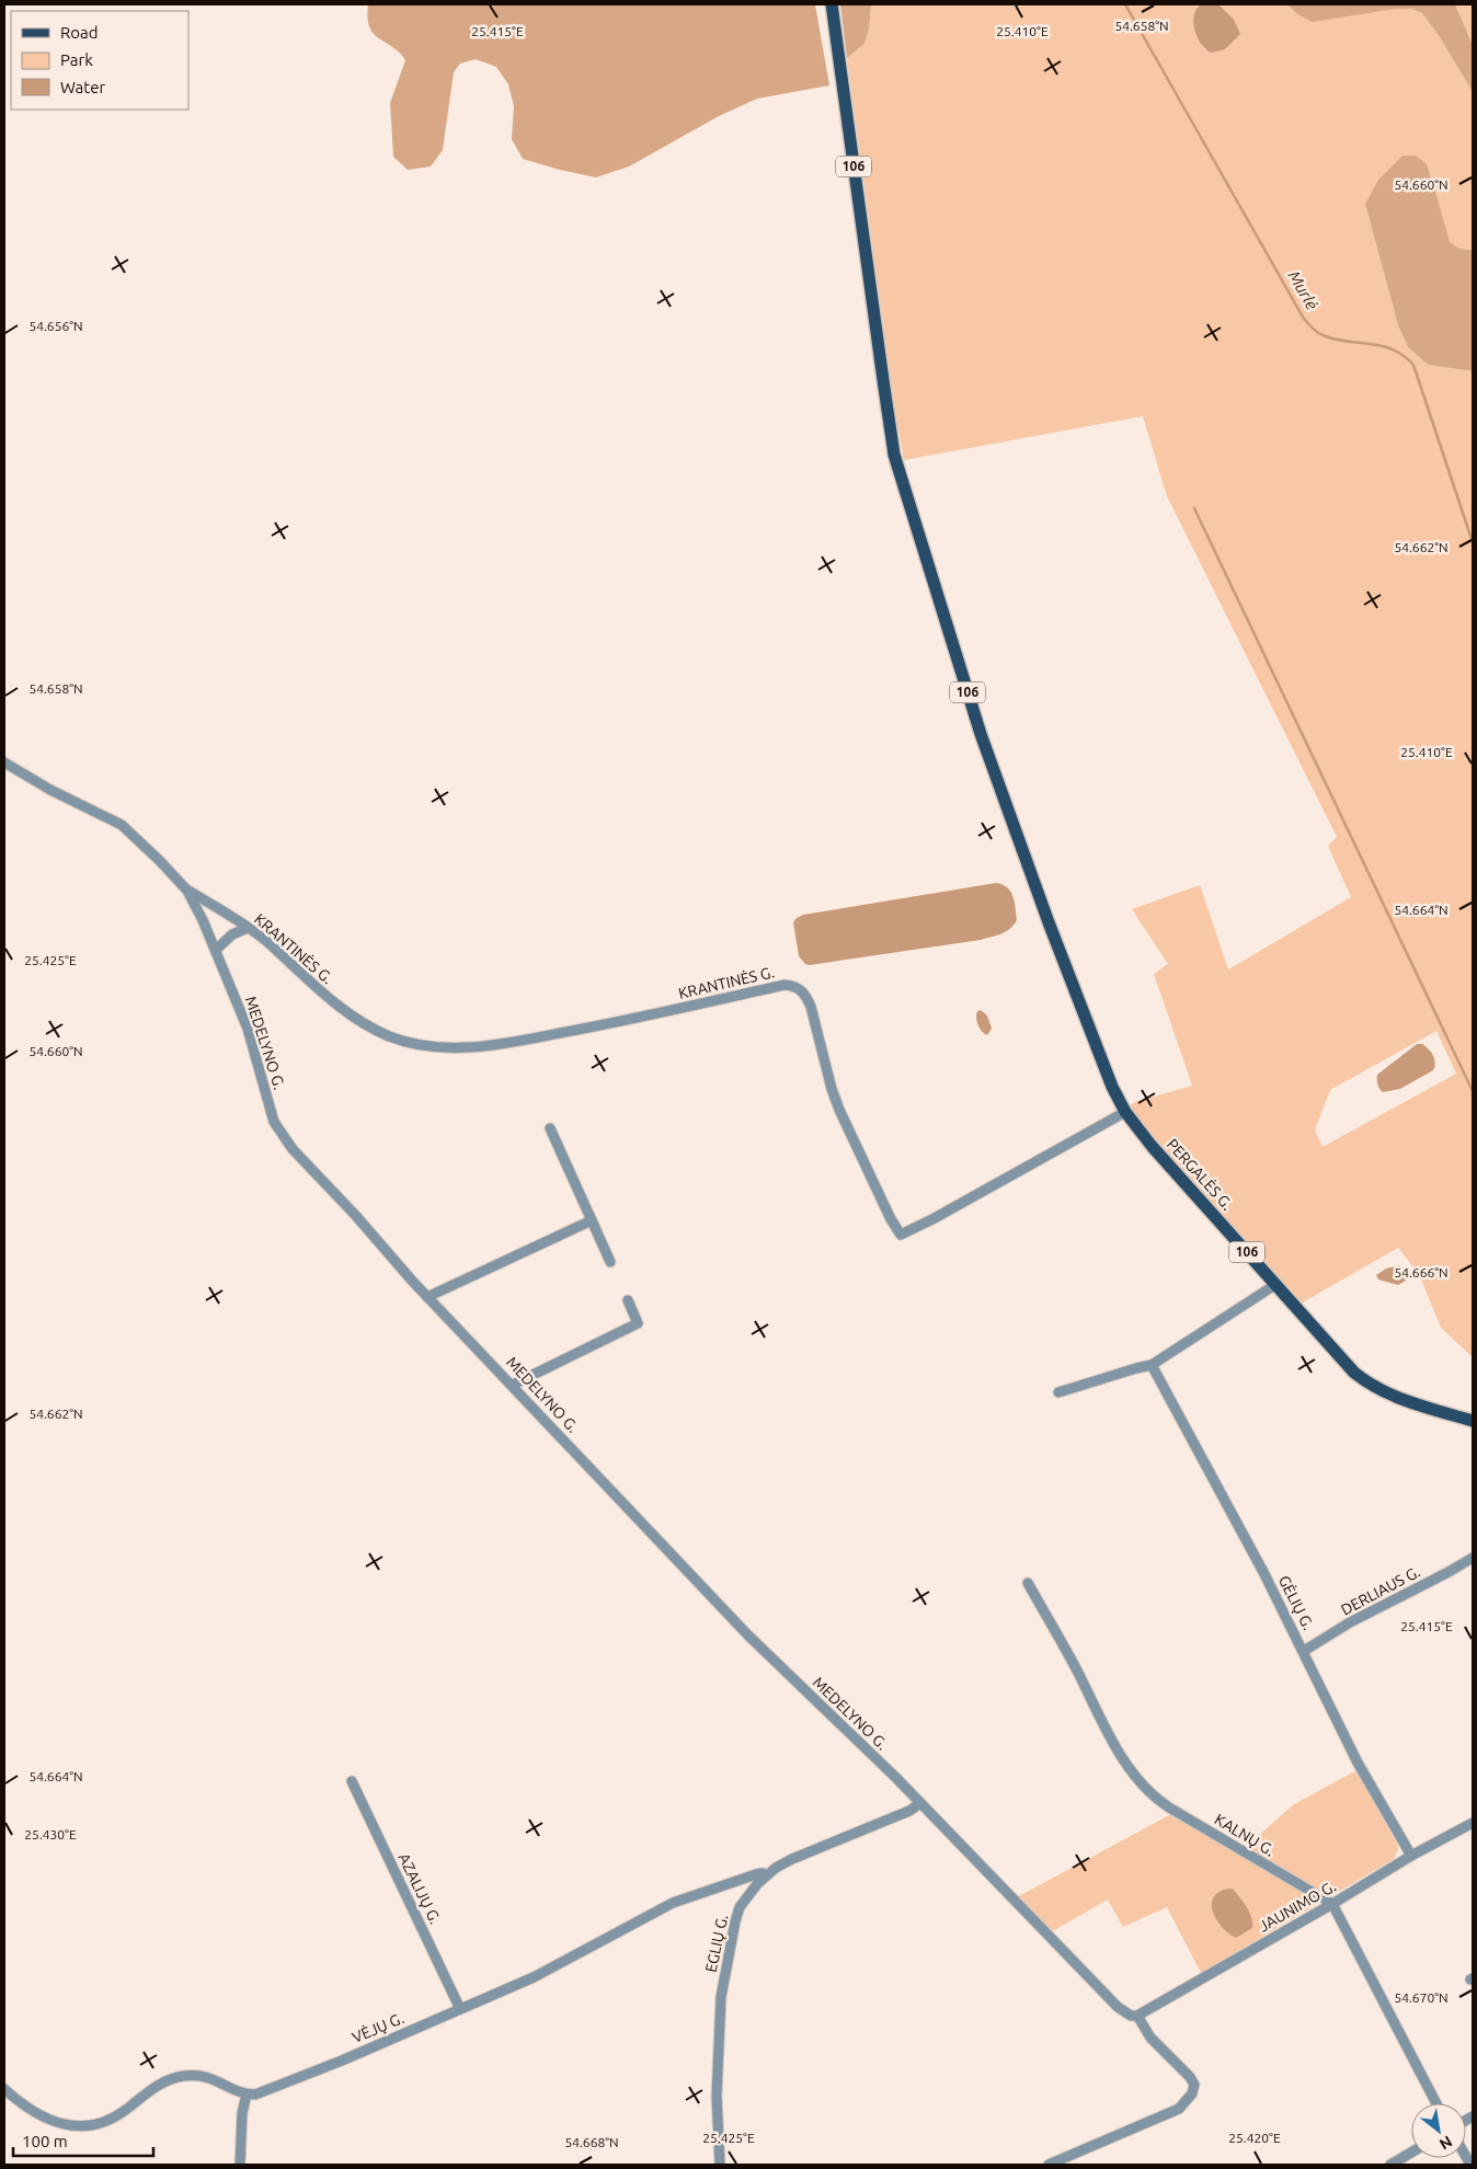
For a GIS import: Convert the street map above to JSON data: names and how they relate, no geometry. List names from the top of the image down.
{
  "streets": {
    "main road": ["106", "PERGALĖS G."],
    "street": [
      "KRANTINĖS G.",
      "MEDELYNO G.",
      "DERLIAUS G.",
      "GĖLIŲ G.",
      "KALNŲ G.",
      "AZALIJŲ G.",
      "JAUNIMO G.",
      "EGLIŲ G.",
      "VĖJŲ G."
    ]
  },
  "crossings": [
    ["KRANTINĖS G.", "MEDELYNO G."],
    ["KRANTINĖS G.", "PERGALĖS G."],
    ["MEDELYNO G.", "JAUNIMO G."],
    ["MEDELYNO G.", "EGLIŲ G."],
    ["DERLIAUS G.", "GĖLIŲ G."],
    ["GĖLIŲ G.", "JAUNIMO G."],
    ["KALNŲ G.", "JAUNIMO G."],
    ["AZALIJŲ G.", "VĖJŲ G."],
    ["EGLIŲ G.", "VĖJŲ G."]
  ],
  "water": ["Murlė"],
  "legend": ["Road", "Park", "Water"],
  "scale_bar": "100 m",
  "north": "bottom right",
  "coordinates": [
    "54.658°N",
    "25.415°E",
    "25.410°E",
    "54.660°N",
    "54.656°N",
    "54.662°N",
    "54.664°N",
    "25.425°E",
    "54.666°N",
    "25.430°E",
    "54.670°N",
    "25.420°E",
    "54.668°N"
  ]
}
